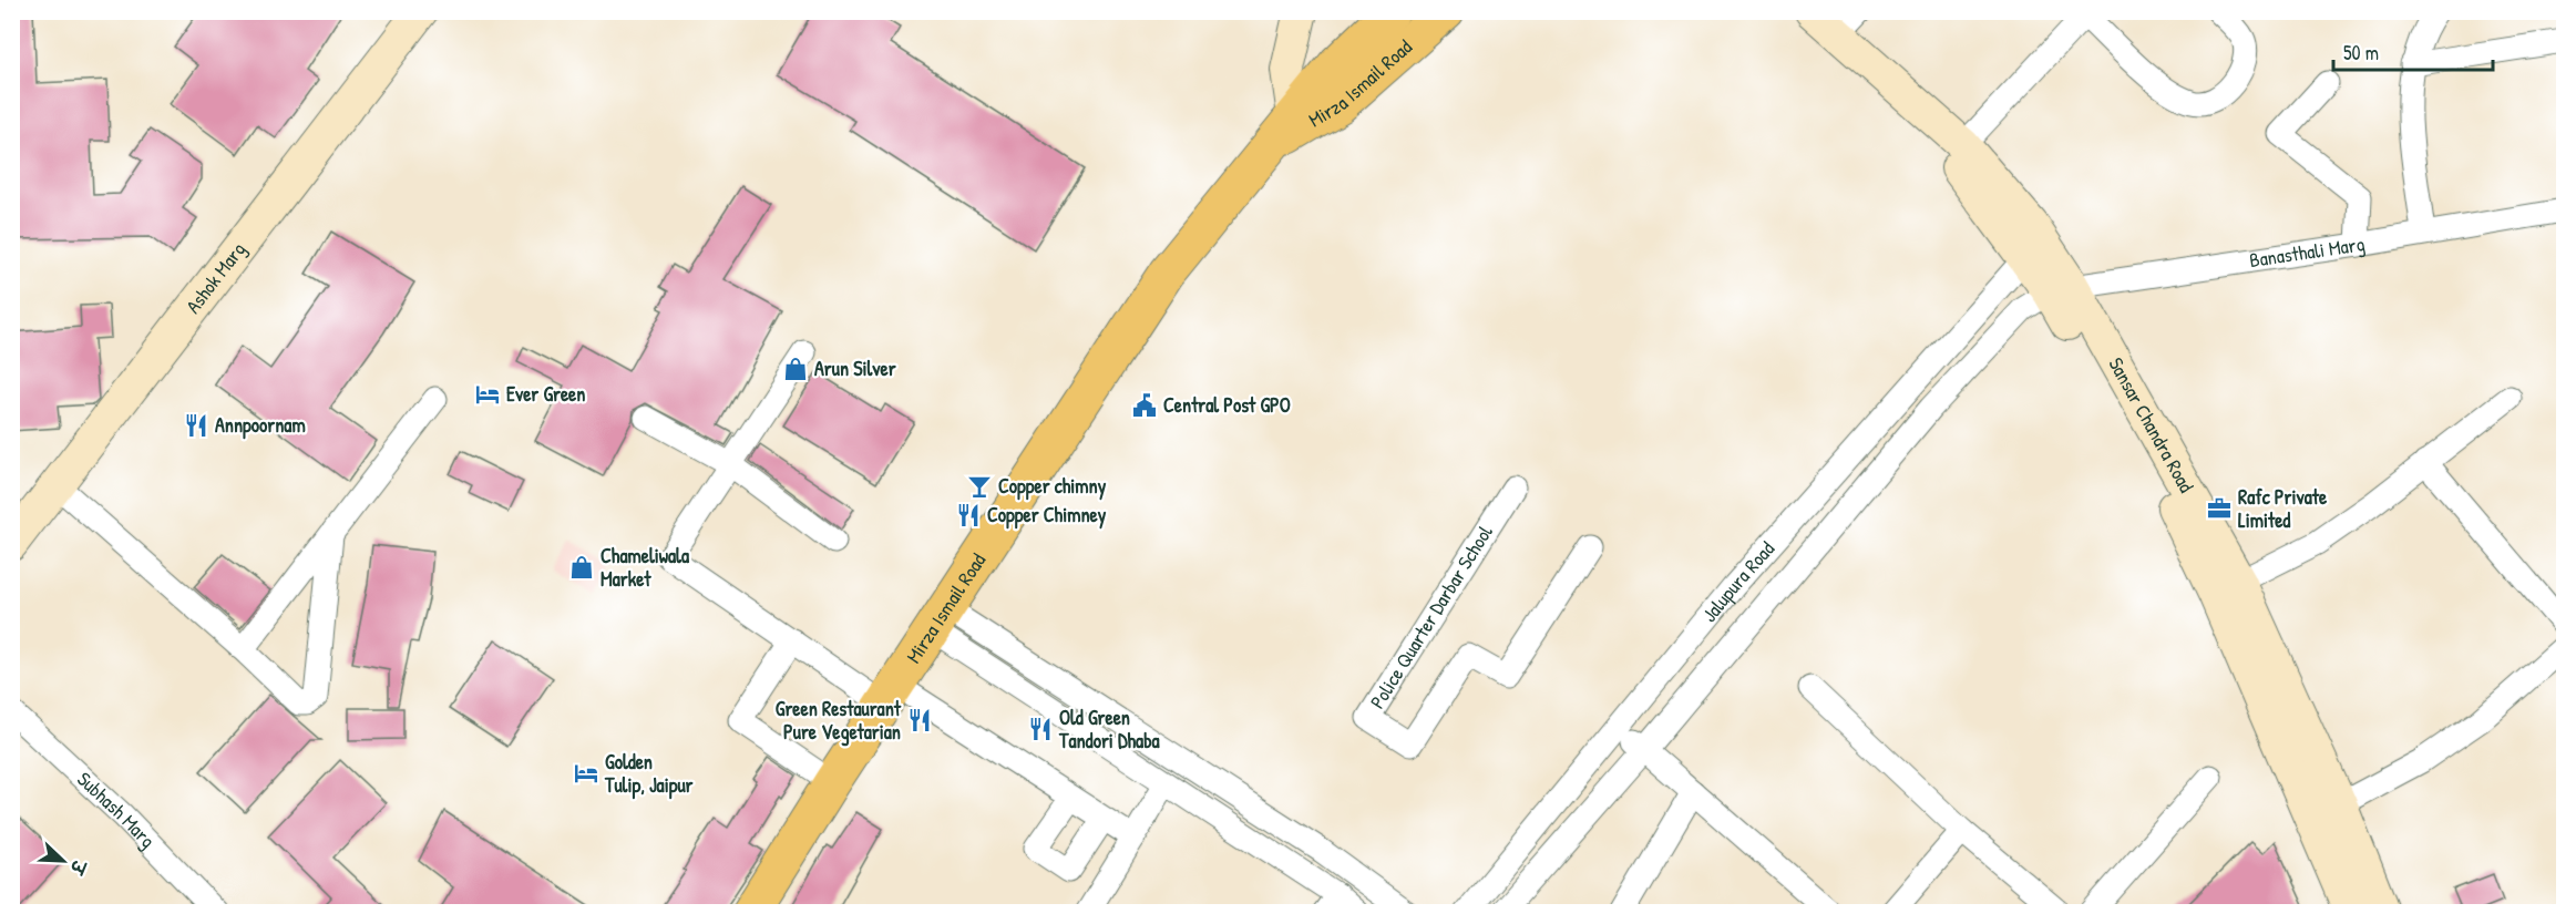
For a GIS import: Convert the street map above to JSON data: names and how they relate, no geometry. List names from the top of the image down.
{
  "streets": {
    "highway": ["Mirza Ismail Road"],
    "street": [
      "Banasthali Marg",
      "Ashok Marg",
      "Sansar Chandra Road",
      "Jalupura Road",
      "Police Quarter Darbar School",
      "Subhash Marg"
    ]
  },
  "crossings": [
    ["Banasthali Marg", "Sansar Chandra Road"],
    ["Banasthali Marg", "Jalupura Road"],
    ["Sansar Chandra Road", "Jalupura Road"]
  ],
  "places": {
    "shop": ["Arun Silver", "Chameliwala Market"],
    "hotel": ["Ever Green", "Golden Tulip, Jaipur"],
    "public building": ["Central Post GPO"],
    "restaurant": [
      "Annpoornam",
      "Copper Chimney",
      "Green Restaurant Pure Vegetarian",
      "Old Green Tandori Dhaba"
    ],
    "bar": ["Copper chimny"],
    "office": ["Rafc Private Limited"]
  },
  "scale_bar": "50 m",
  "north": "bottom right"
}
